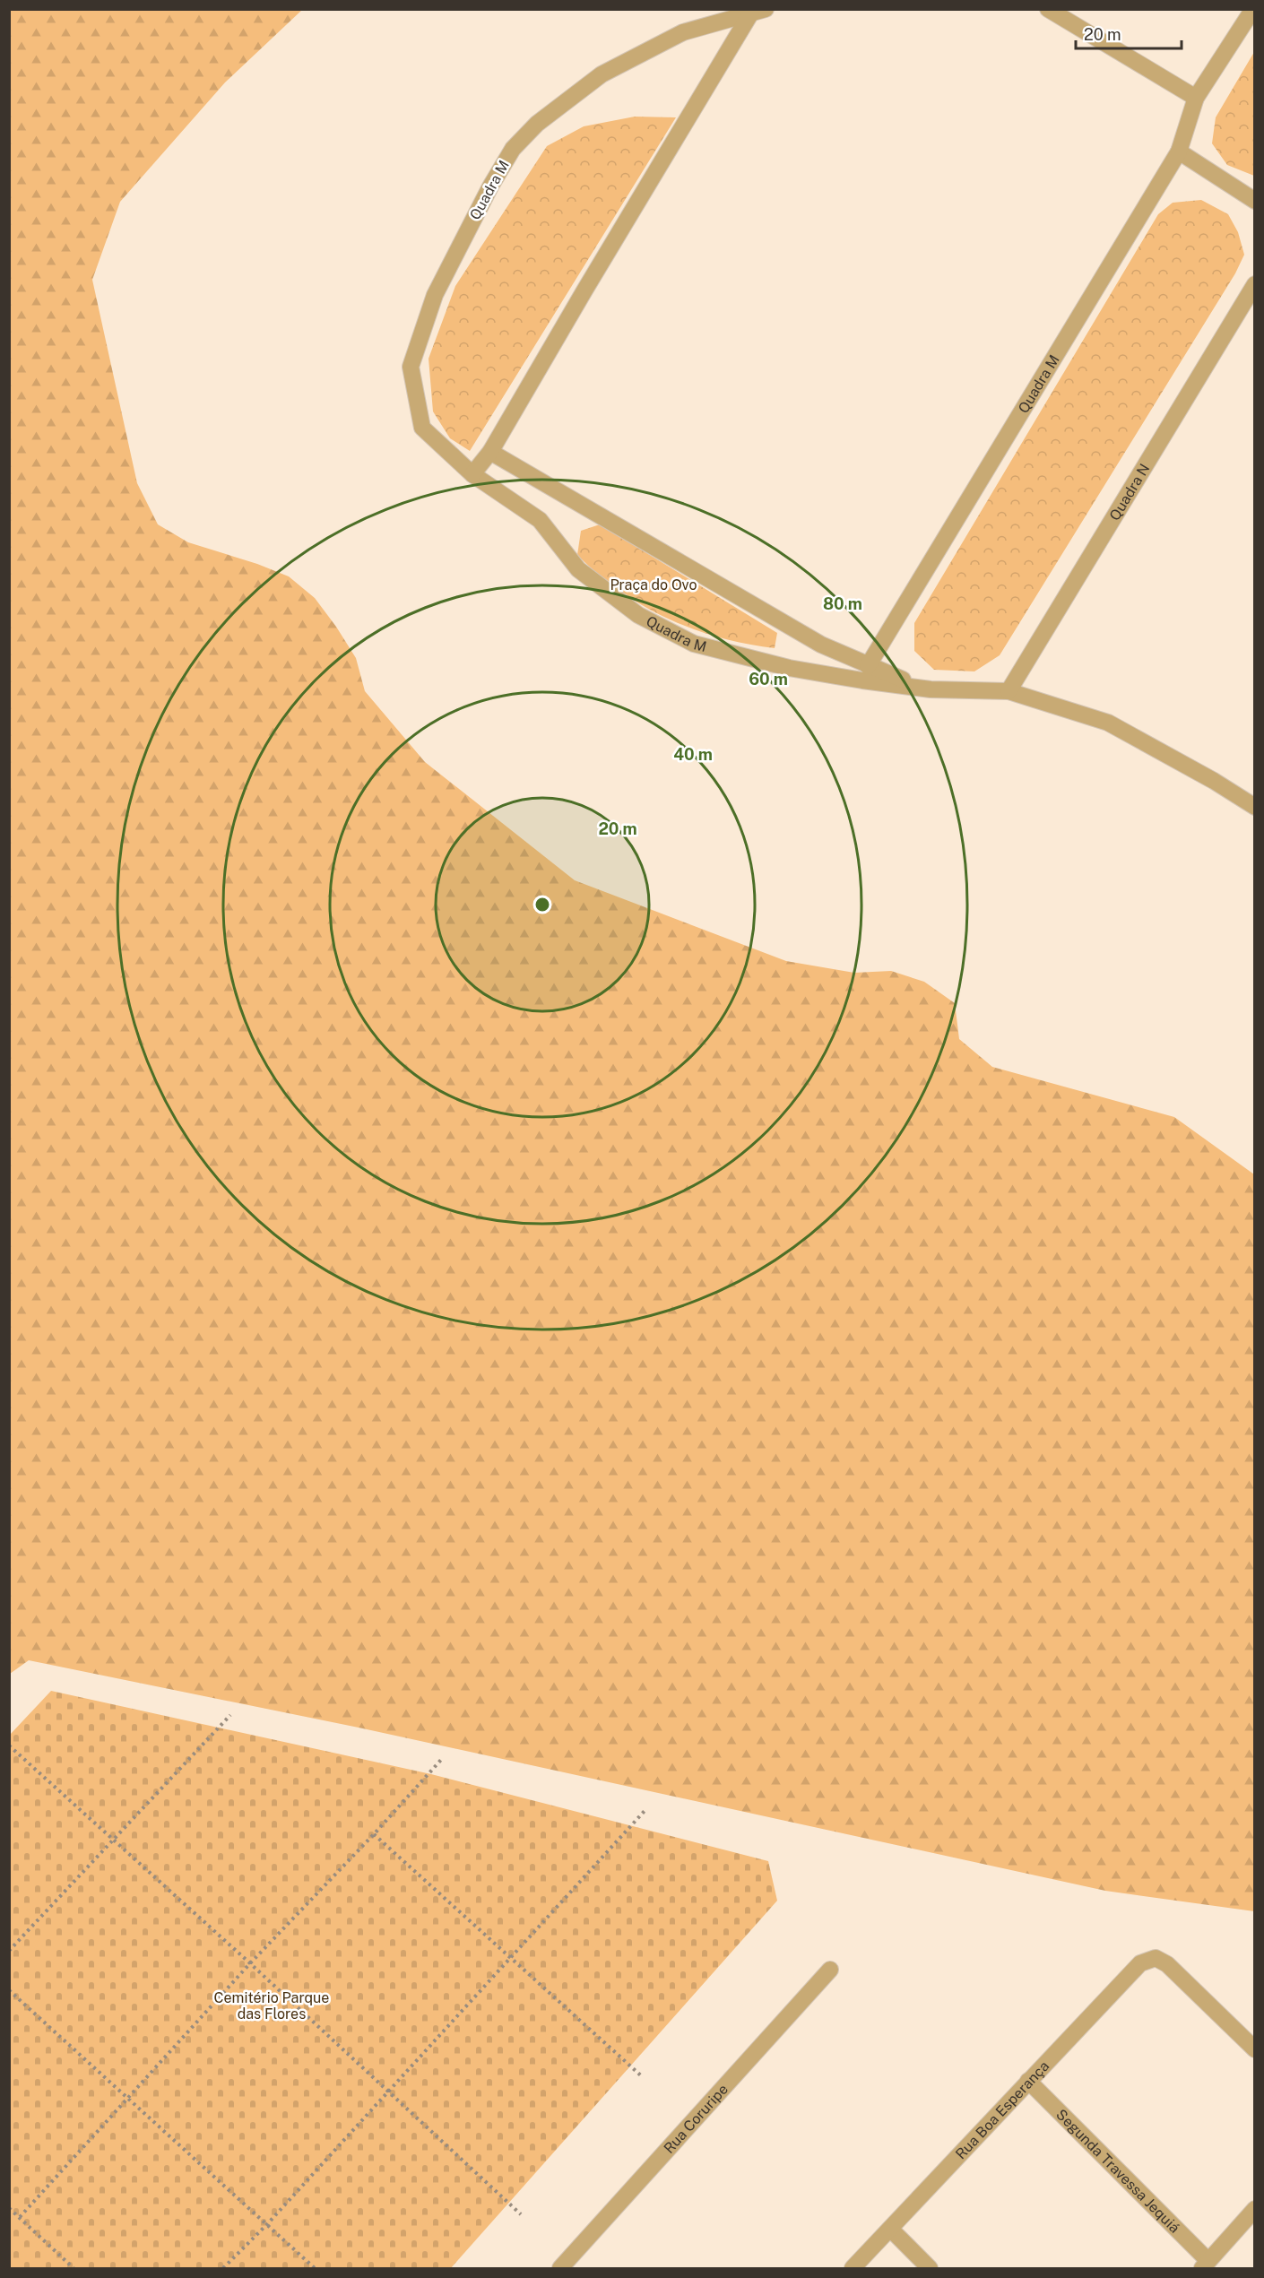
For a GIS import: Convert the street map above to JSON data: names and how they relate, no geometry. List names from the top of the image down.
{
  "streets": {
    "street": [
      "Quadra M",
      "Quadra N",
      "Rua Boa Esperança",
      "Rua Coruripe",
      "Segunda Travessa Jequiá"
    ]
  },
  "crossings": [
    ["Quadra M", "Quadra N"],
    ["Rua Boa Esperança", "Segunda Travessa Jequiá"]
  ],
  "parks": ["Praça do Ovo", "Cemitério Parque das Flores"],
  "scale_bar": "20 m",
  "rings": [
    "80 m",
    "60 m",
    "40 m",
    "20 m"
  ]
}
